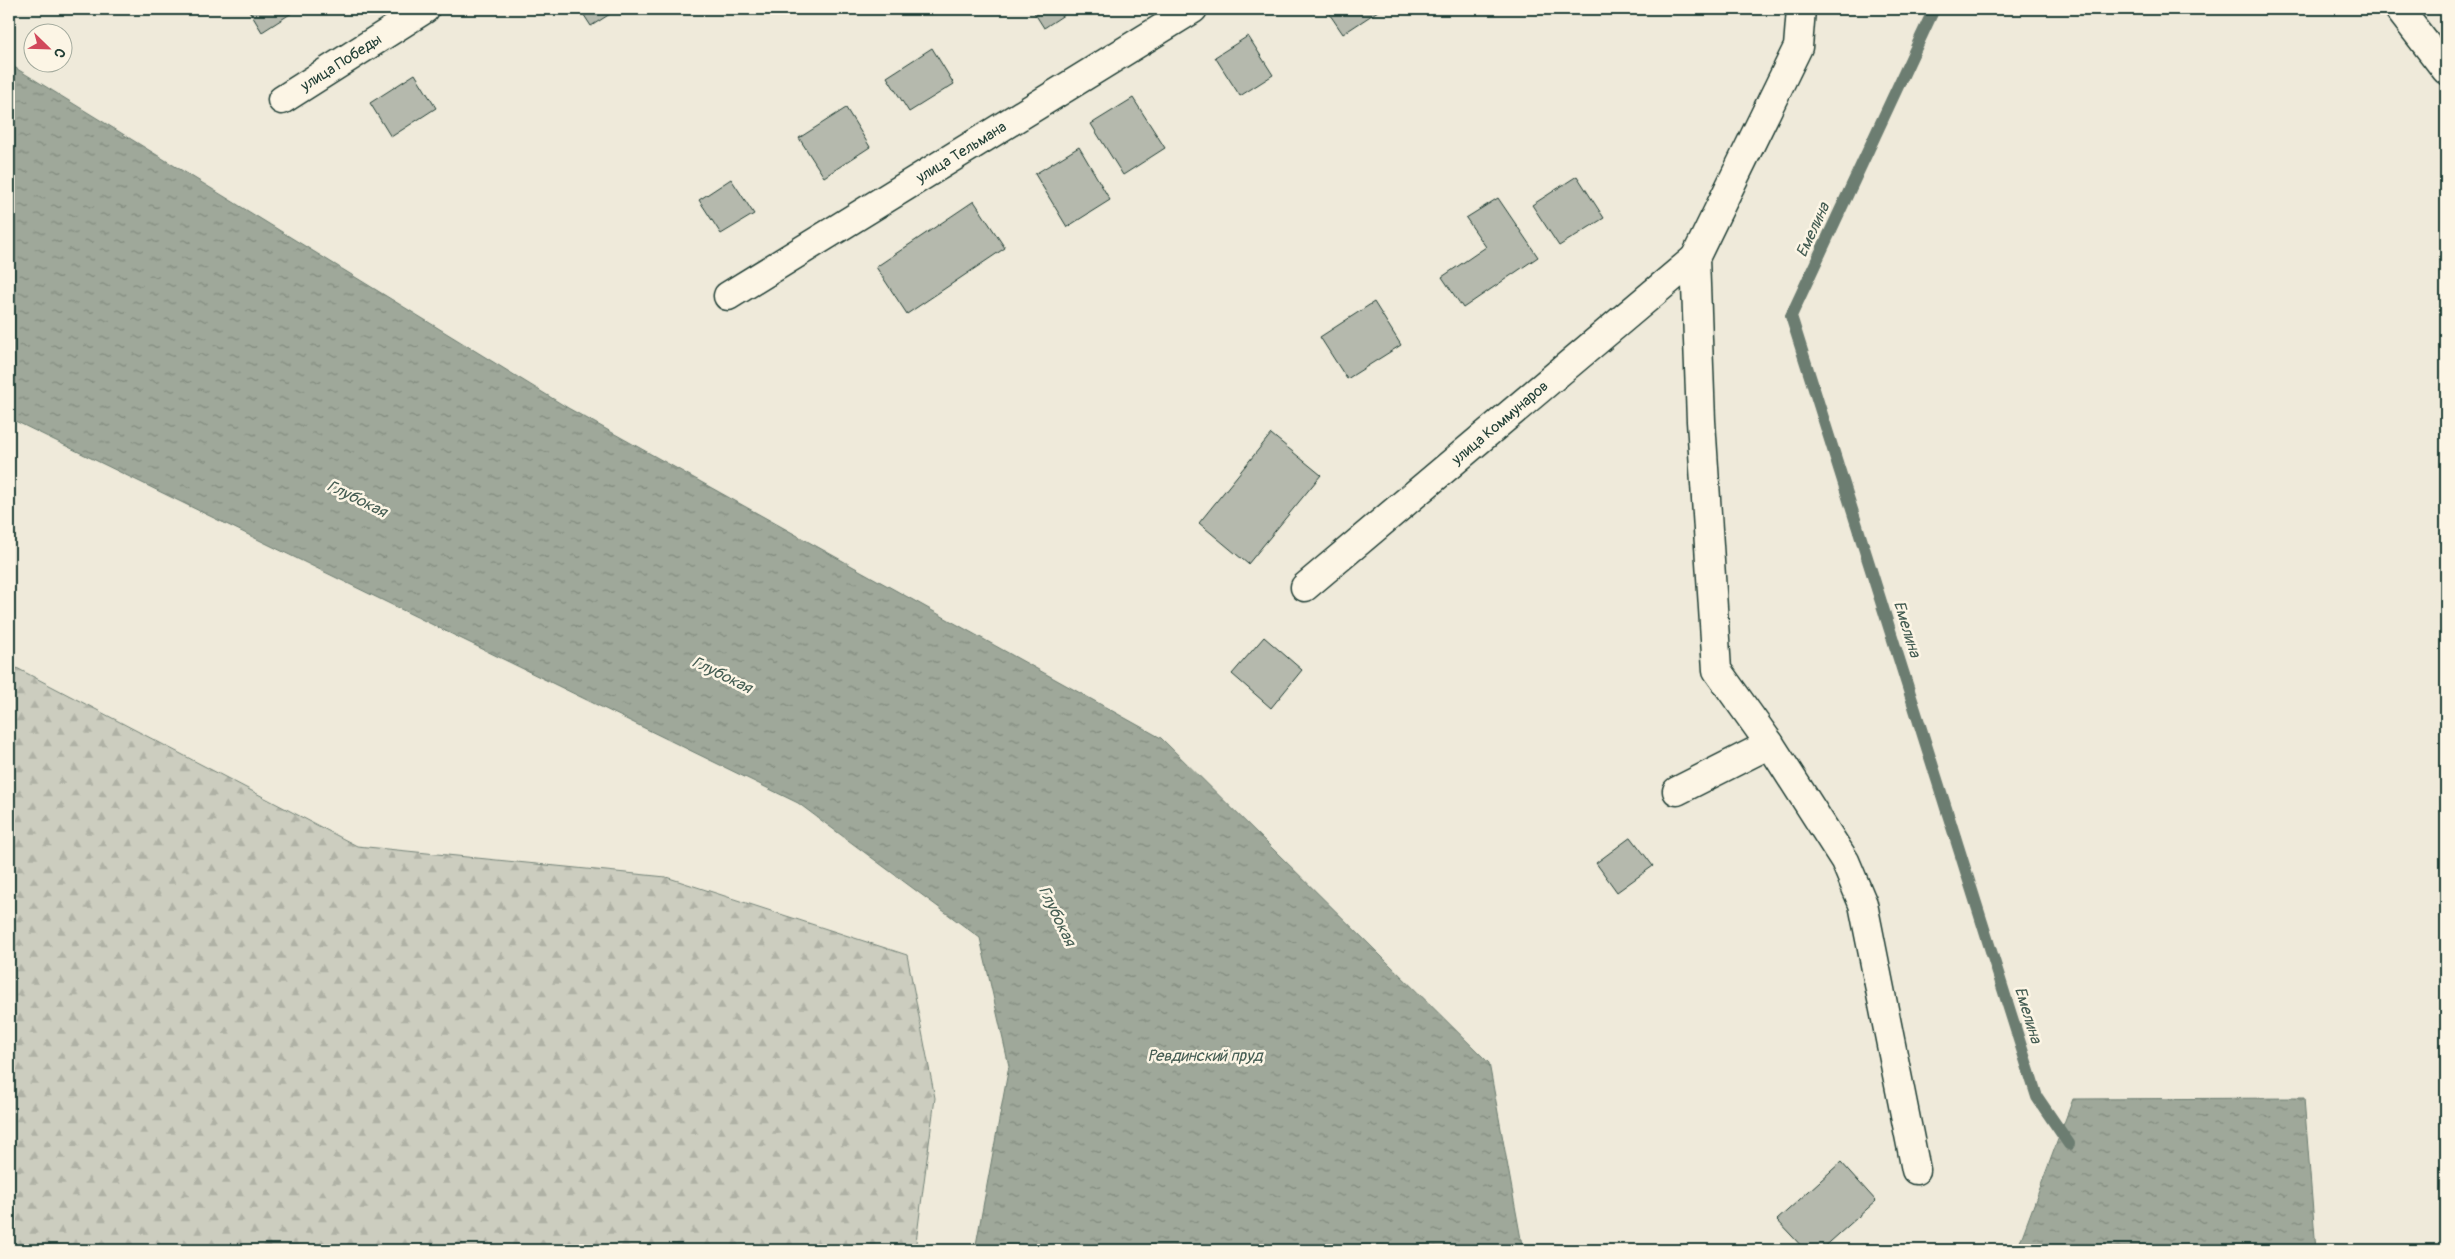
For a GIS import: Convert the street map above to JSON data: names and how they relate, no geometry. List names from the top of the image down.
{
  "streets": {
    "street": ["улица Победы", "улица Тельмана", "улица Коммунаров"]
  },
  "water": ["Емелина", "Глубокая", "Ревдинский пруд"],
  "north": "bottom right"
}
